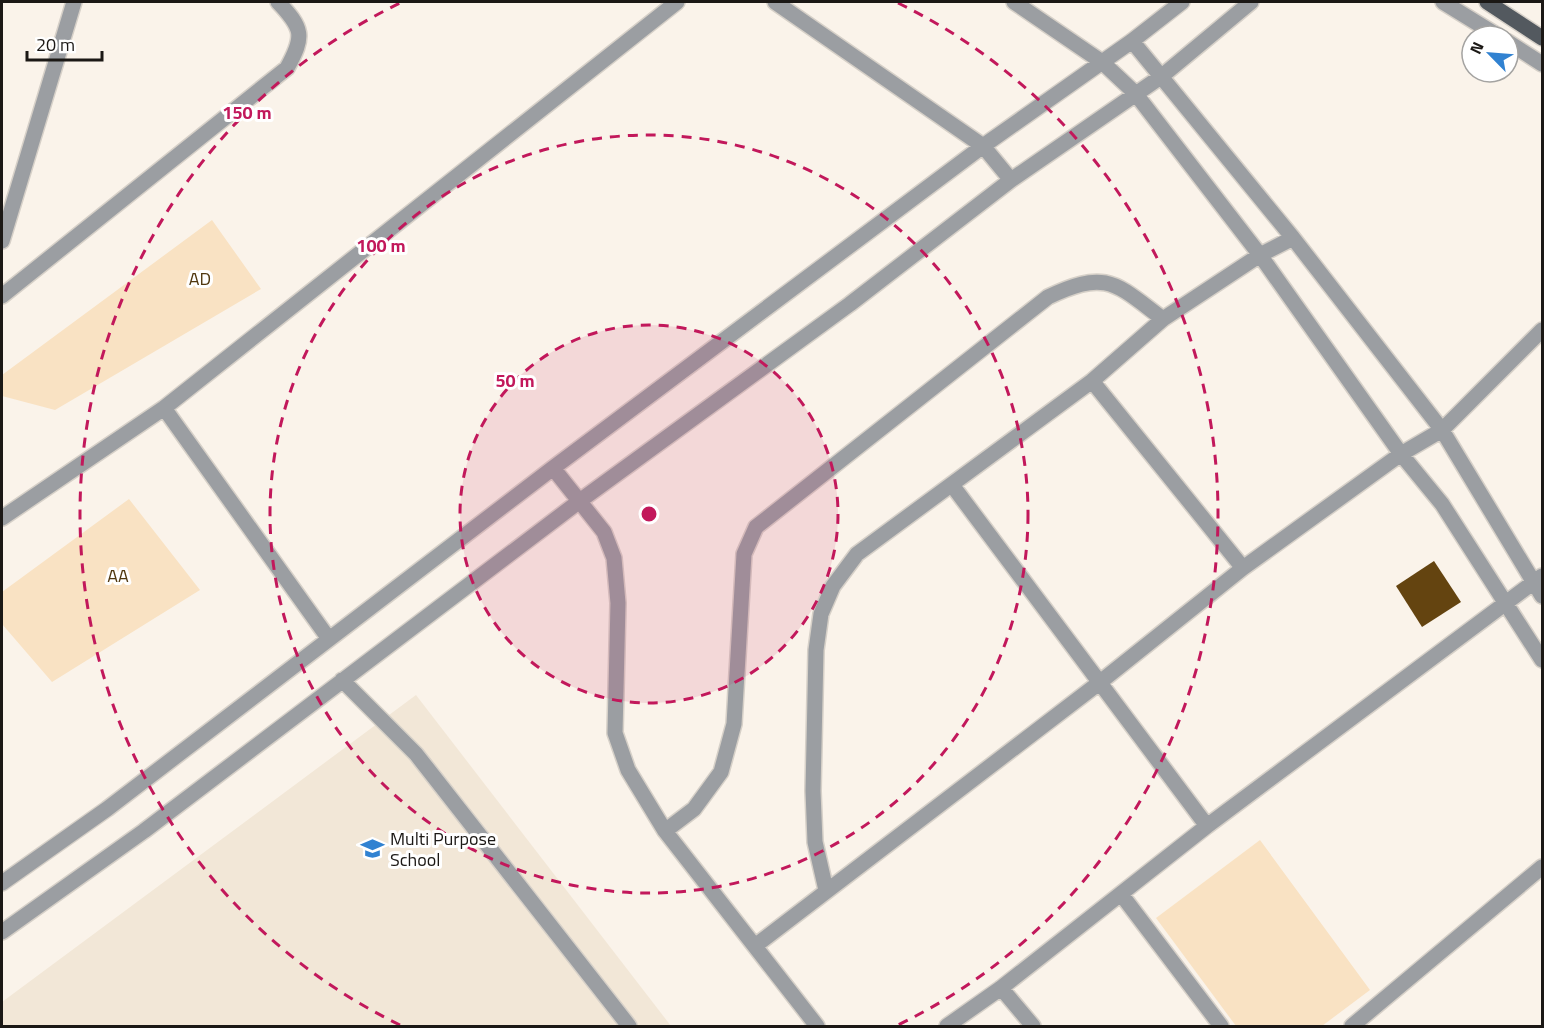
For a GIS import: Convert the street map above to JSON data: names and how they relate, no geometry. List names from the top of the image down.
{
  "parks": ["AD", "AA"],
  "places": {
    "school or university": ["Multi Purpose School"]
  },
  "scale_bar": "20 m",
  "north": "top left",
  "rings": ["150 m", "100 m", "50 m"]
}
